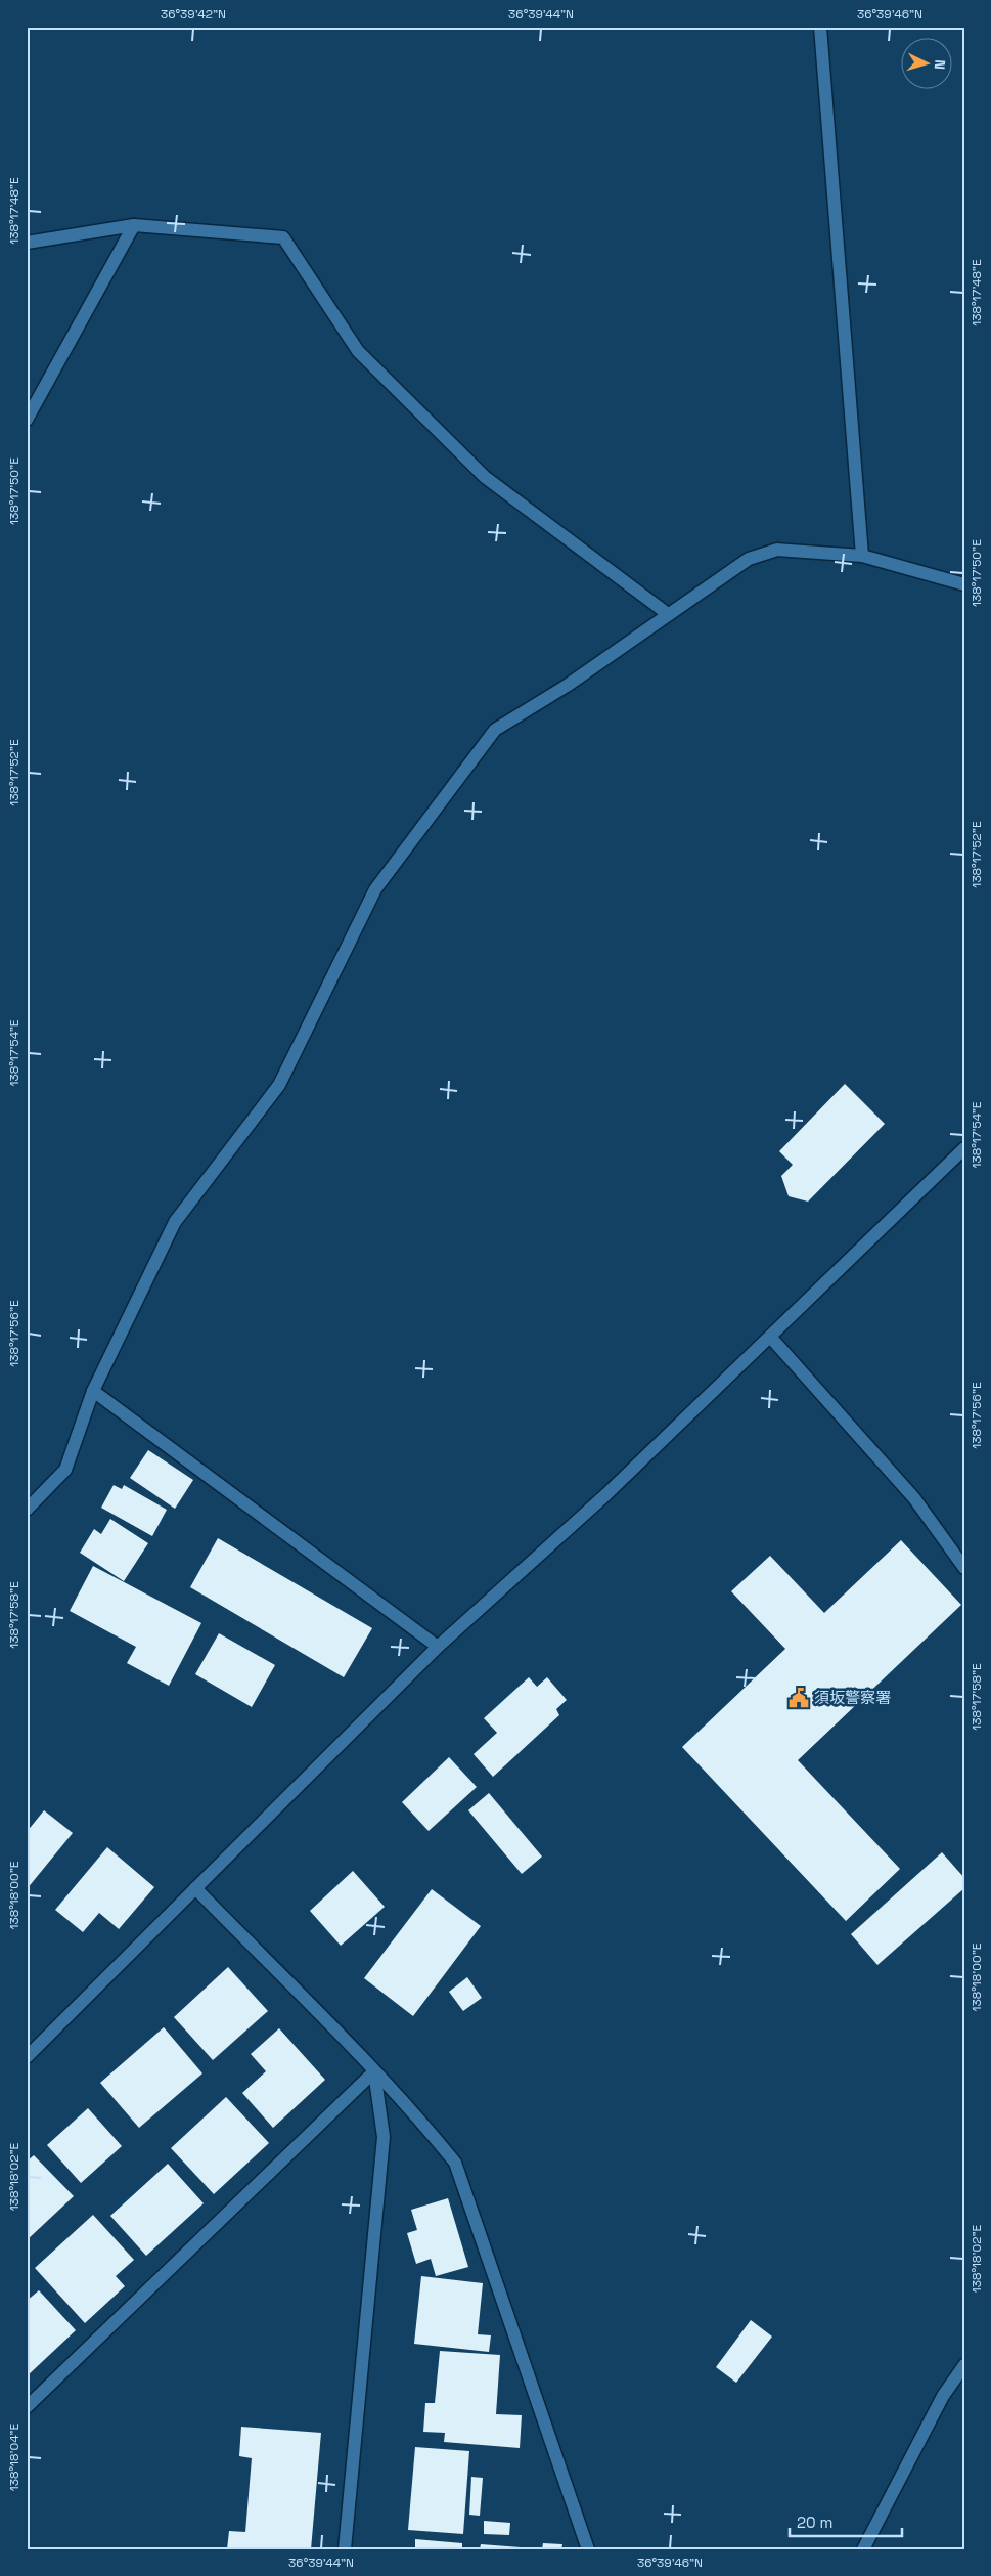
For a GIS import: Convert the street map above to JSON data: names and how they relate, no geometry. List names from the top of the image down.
{
  "places": {
    "public building": ["須坂警察署"]
  },
  "scale_bar": "20 m",
  "north": "right",
  "coordinates": [
    "36°39'42\"N",
    "36°39'44\"N",
    "36°39'46\"N",
    "138°17'48\"E",
    "138°17'50\"E",
    "138°17'52\"E",
    "138°17'54\"E",
    "138°17'56\"E",
    "138°17'58\"E",
    "138°18'00\"E",
    "138°18'02\"E",
    "138°18'04\"E"
  ]
}
